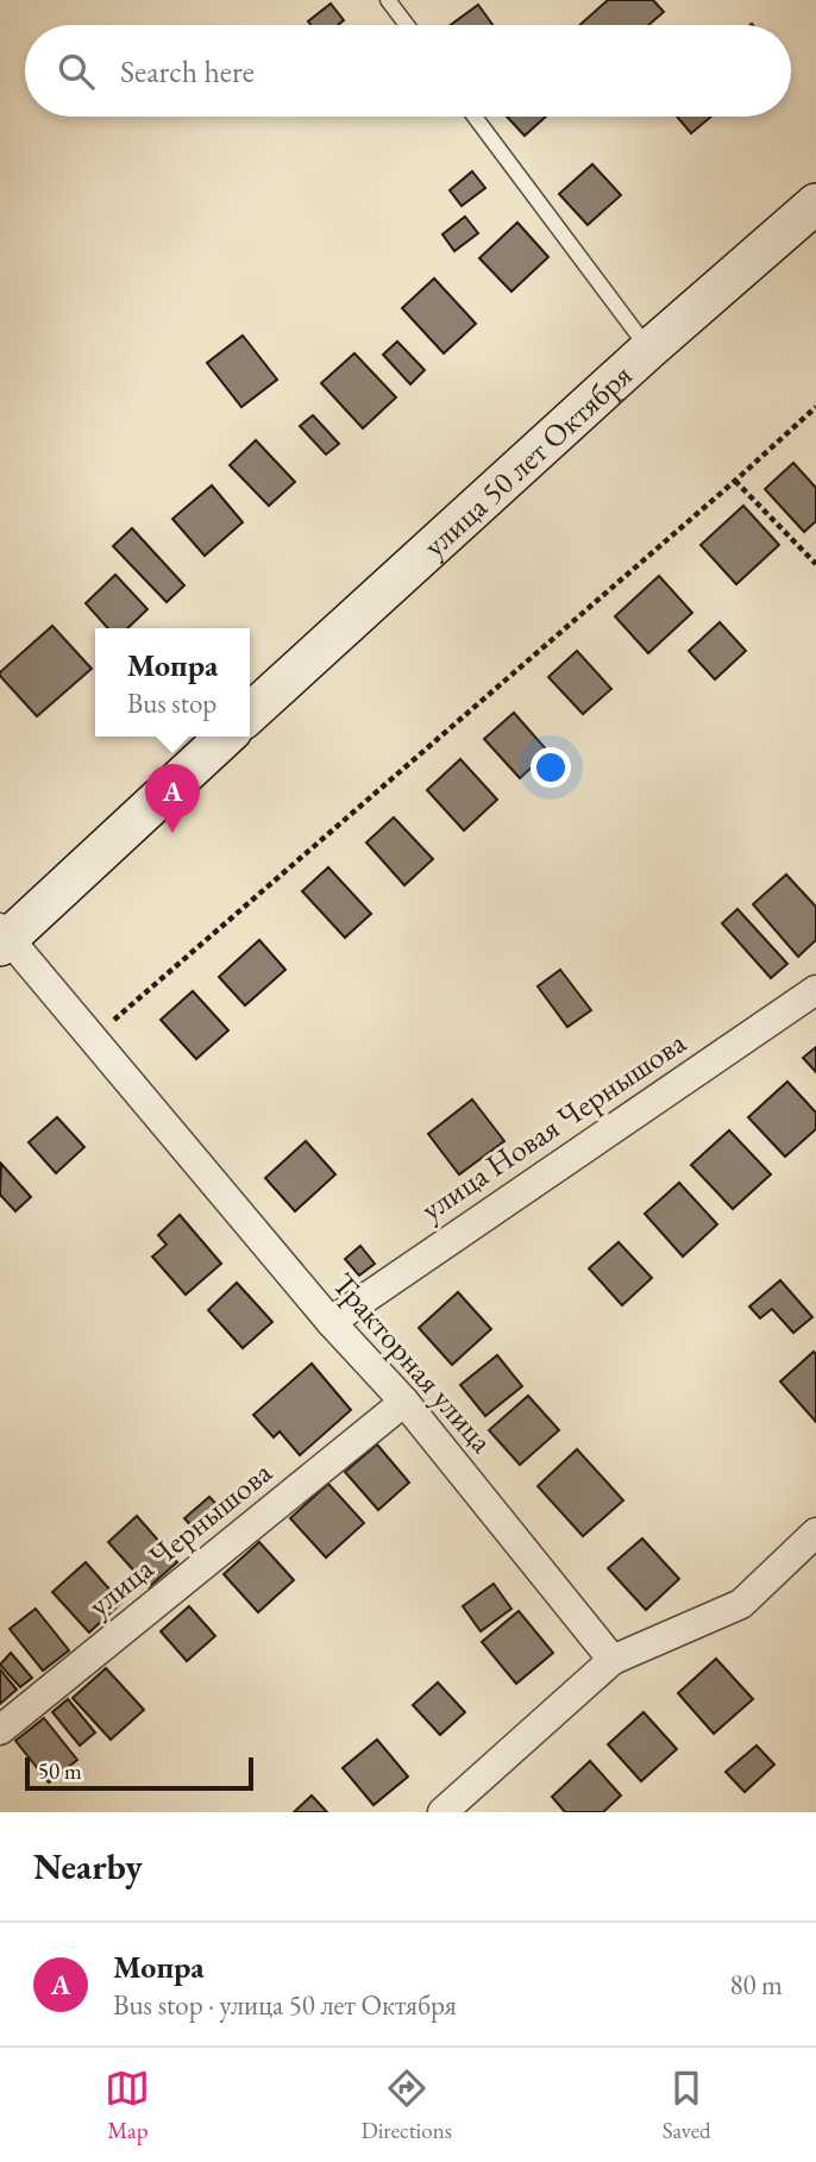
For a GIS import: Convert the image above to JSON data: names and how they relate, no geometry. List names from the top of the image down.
{
  "streets": {
    "main road": ["улица 50 лет Октября"],
    "street": ["улица Новая Чернышова", "Тракторная улица", "улица Чернышова"]
  },
  "crossings": [
    ["улица Новая Чернышова", "Тракторная улица"],
    ["Тракторная улица", "улица Чернышова"]
  ],
  "scale_bar": "50 m",
  "page": {
    "search": "Search here",
    "popup": ["Мопра", "Bus stop"],
    "pins": "A",
    "scale": "50 m",
    "heading": "Nearby",
    "list": [
      {
        "mark": "A",
        "name": "Мопра",
        "note": "Bus stop · улица 50 лет Октября",
        "value": "80 m"
      }
    ],
    "nav": ["Map", "Directions", "Saved"]
  }
}
